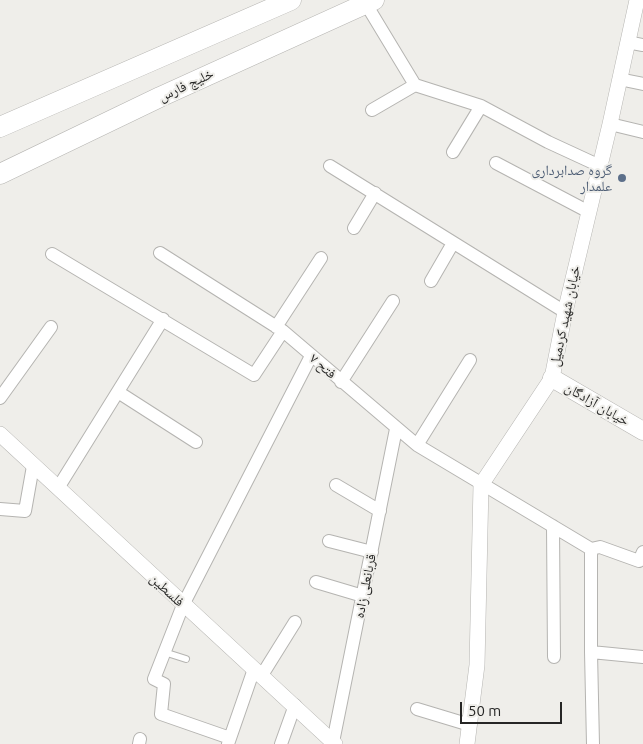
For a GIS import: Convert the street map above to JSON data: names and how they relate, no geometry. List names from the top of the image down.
{
  "streets": {
    "highway": ["خلیج فارس"],
    "main road": ["خیابان آزادگان"],
    "street": [
      "خیابان شهید کردمیل",
      "فتح ۷",
      "قربانعلی زاده",
      "فلسطین"
    ]
  },
  "crossings": [
    ["خیابان شهید کردمیل", "فتح ۷"],
    ["خیابان شهید کردمیل", "خیابان آزادگان"],
    ["فتح ۷", "قربانعلی زاده"],
    ["قربانعلی زاده", "فلسطین"]
  ],
  "places": ["گروه صدابرداری علمدار"],
  "scale_bar": "50 m"
}
